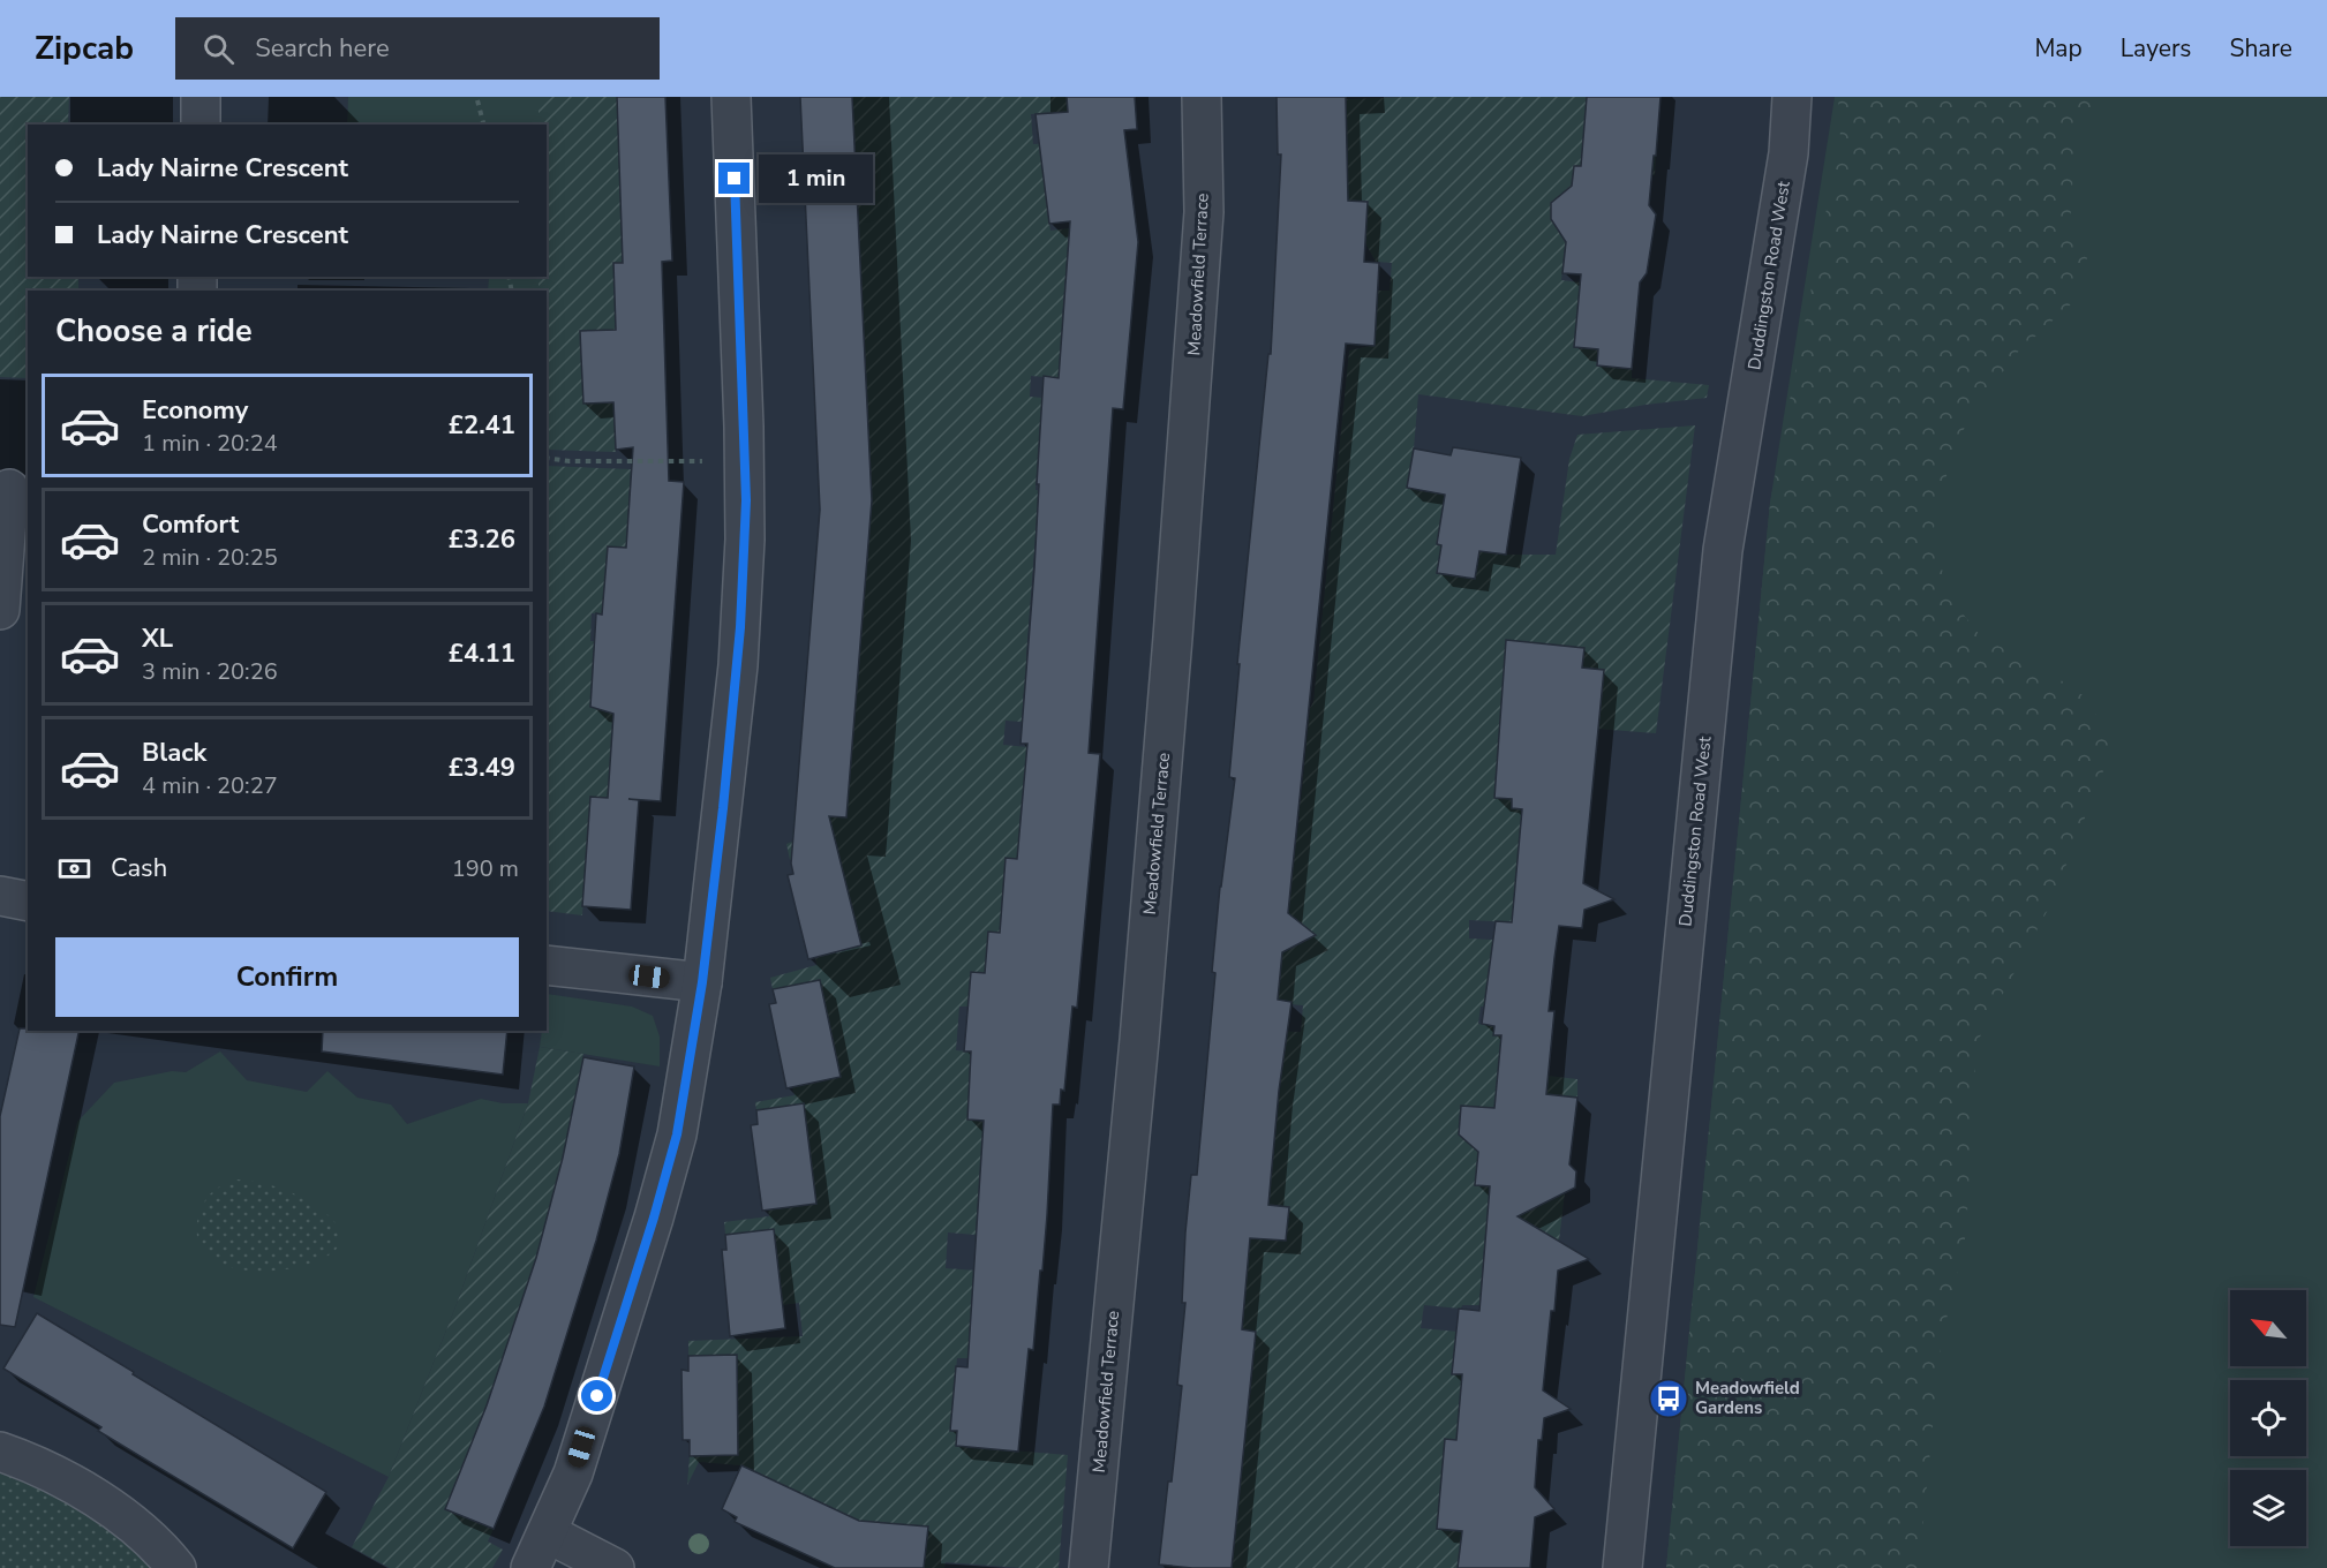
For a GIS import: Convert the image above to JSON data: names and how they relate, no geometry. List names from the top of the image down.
{
  "streets": {
    "street": ["Meadowfield Terrace", "Duddingston Road West"]
  },
  "places": {
    "bus stop": ["Meadowfield Gardens"]
  },
  "north": "top left",
  "page": {
    "header": "Zipcab",
    "search": "Search here",
    "nav": ["Map", "Layers", "Share"],
    "banner": ["Lady Nairne Crescent", "Lady Nairne Crescent"],
    "bubble": "1 min",
    "heading": "Choose a ride",
    "list": [
      {
        "name": "Economy",
        "note": "1 min · 20:24",
        "value": "£2.41"
      },
      {
        "name": "Comfort",
        "note": "2 min · 20:25",
        "value": "£3.26"
      },
      {
        "name": "XL",
        "note": "3 min · 20:26",
        "value": "£4.11"
      },
      {
        "name": "Black",
        "note": "4 min · 20:27",
        "value": "£3.49"
      }
    ],
    "pay": ["Cash", "190 m"],
    "buttons": "Confirm"
  }
}
